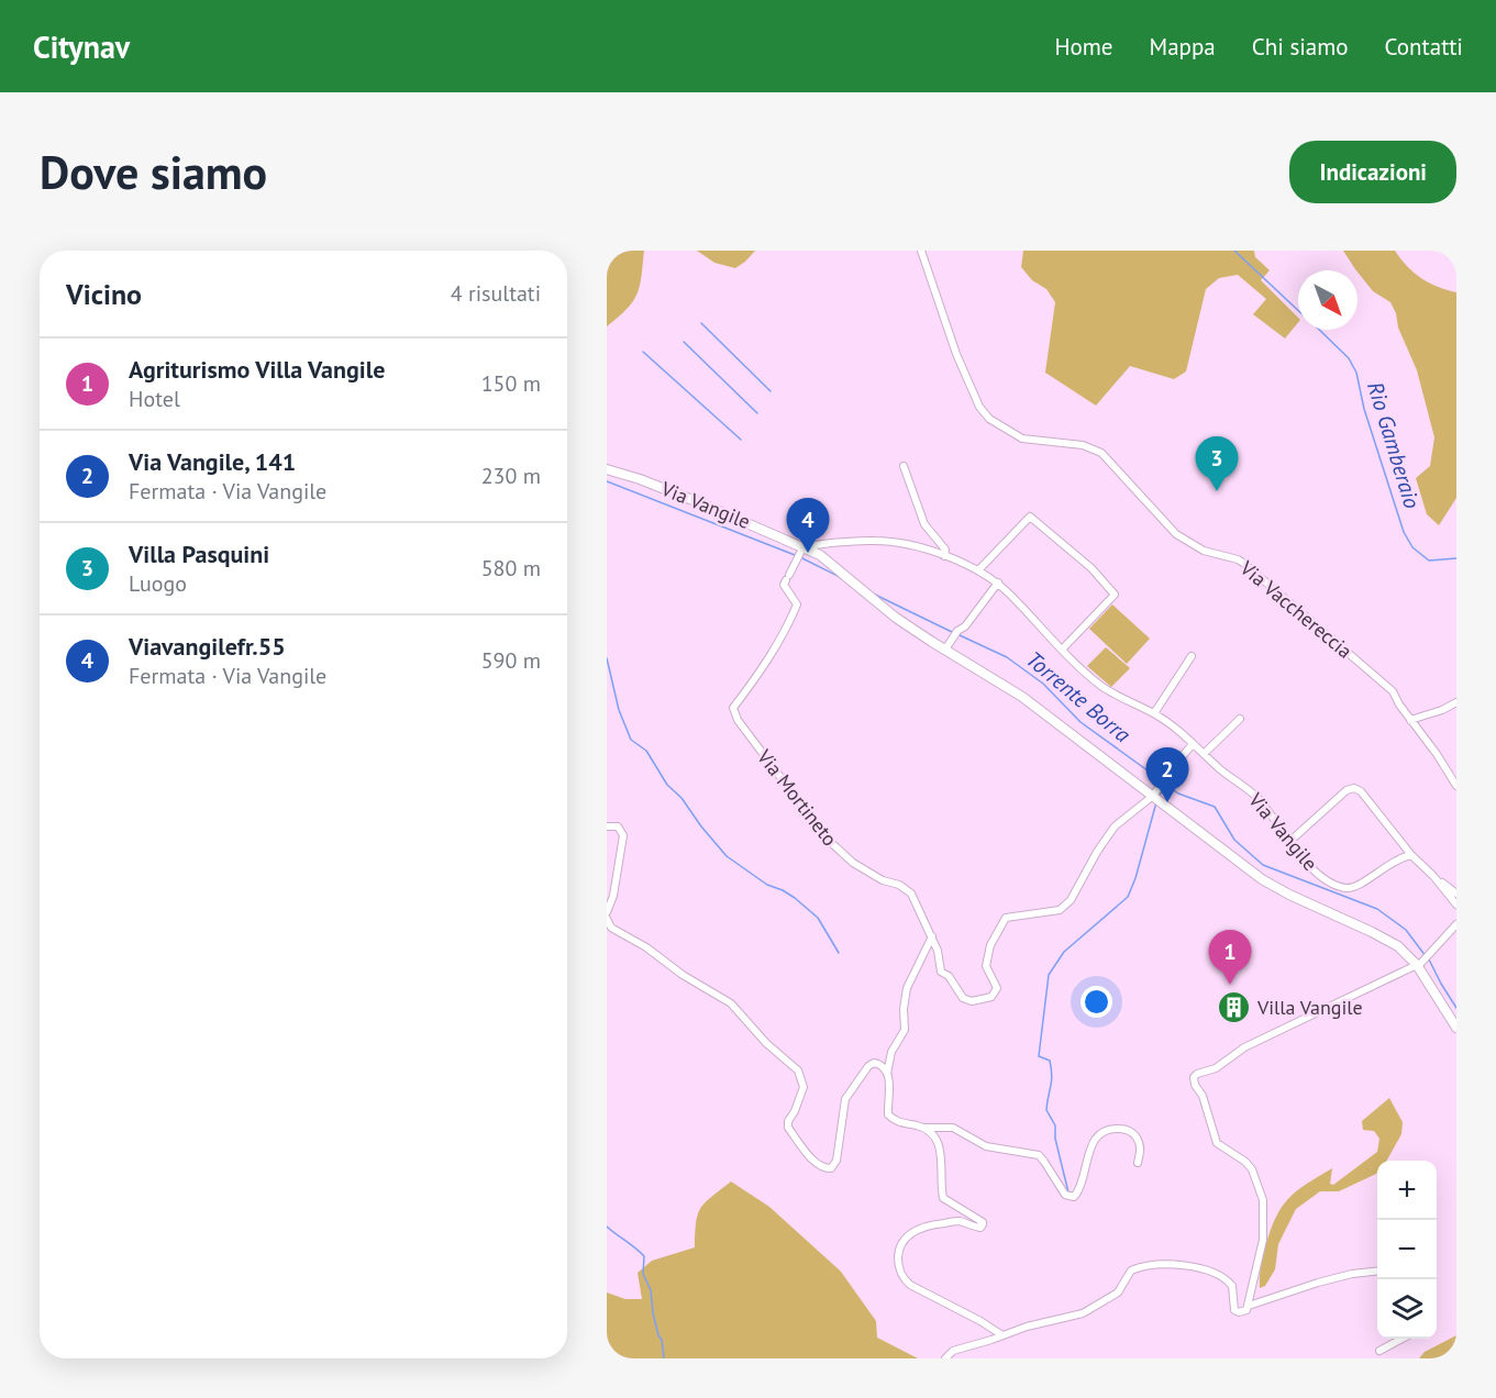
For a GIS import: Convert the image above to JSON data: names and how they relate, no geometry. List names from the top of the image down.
{
  "streets": {
    "street": ["Via Vangile", "Via Vacchereccia", "Via Mortineto"]
  },
  "crossings": [
    ["Via Vangile", "Via Mortineto"]
  ],
  "water": ["Rio Gamberaio", "Torrente Borra"],
  "places": {
    "building": ["Villa Vangile"]
  },
  "north": "bottom right",
  "page": {
    "header": "Citynav",
    "nav": [
      "Home",
      "Mappa",
      "Chi siamo",
      "Contatti"
    ],
    "buttons": "Indicazioni",
    "title": "Dove siamo",
    "heading": ["Vicino", "4 risultati"],
    "list": [
      {
        "mark": "1",
        "name": "Agriturismo Villa Vangile",
        "note": "Hotel",
        "value": "150 m"
      },
      {
        "mark": "2",
        "name": "Via Vangile, 141",
        "note": "Fermata · Via Vangile",
        "value": "230 m"
      },
      {
        "mark": "3",
        "name": "Villa Pasquini",
        "note": "Luogo",
        "value": "580 m"
      },
      {
        "mark": "4",
        "name": "Viavangilefr.55",
        "note": "Fermata · Via Vangile",
        "value": "590 m"
      }
    ],
    "pins": [
      "3",
      "4",
      "2",
      "1"
    ],
    "map_buttons": ["+", "−"]
  }
}
